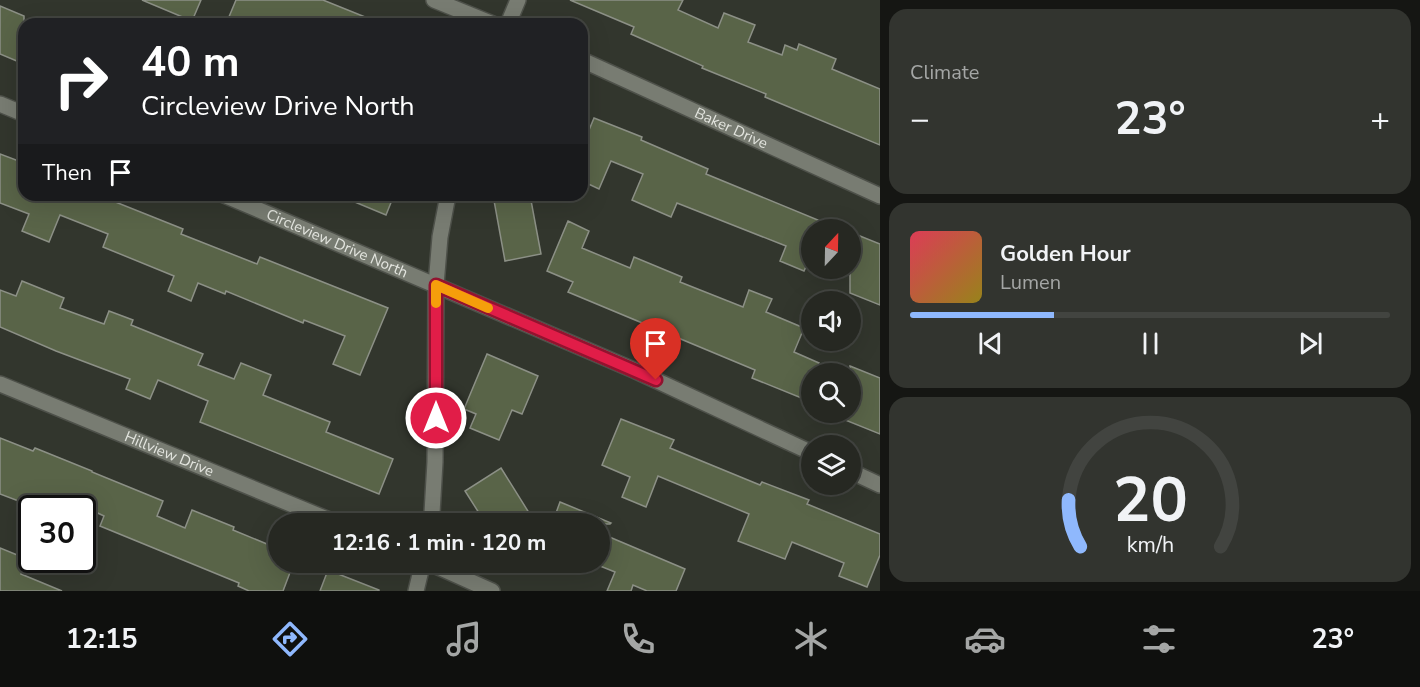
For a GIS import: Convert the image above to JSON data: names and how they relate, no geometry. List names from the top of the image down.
{
  "streets": {
    "street": ["Baker Drive", "Circleview Drive North", "Hillview Drive"]
  },
  "north": "top",
  "page": {
    "tile": "Climate",
    "turn": ["40 m", "Circleview Drive North"],
    "heat": ["−", "23°", "+"],
    "then": "Then",
    "song": ["Golden Hour", "Lumen"],
    "limit": "30",
    "trip": "12:16 · 1 min · 120 m",
    "tabs": ["12:15", "23°"],
    "gauge": ["20", "km/h"]
  }
}
